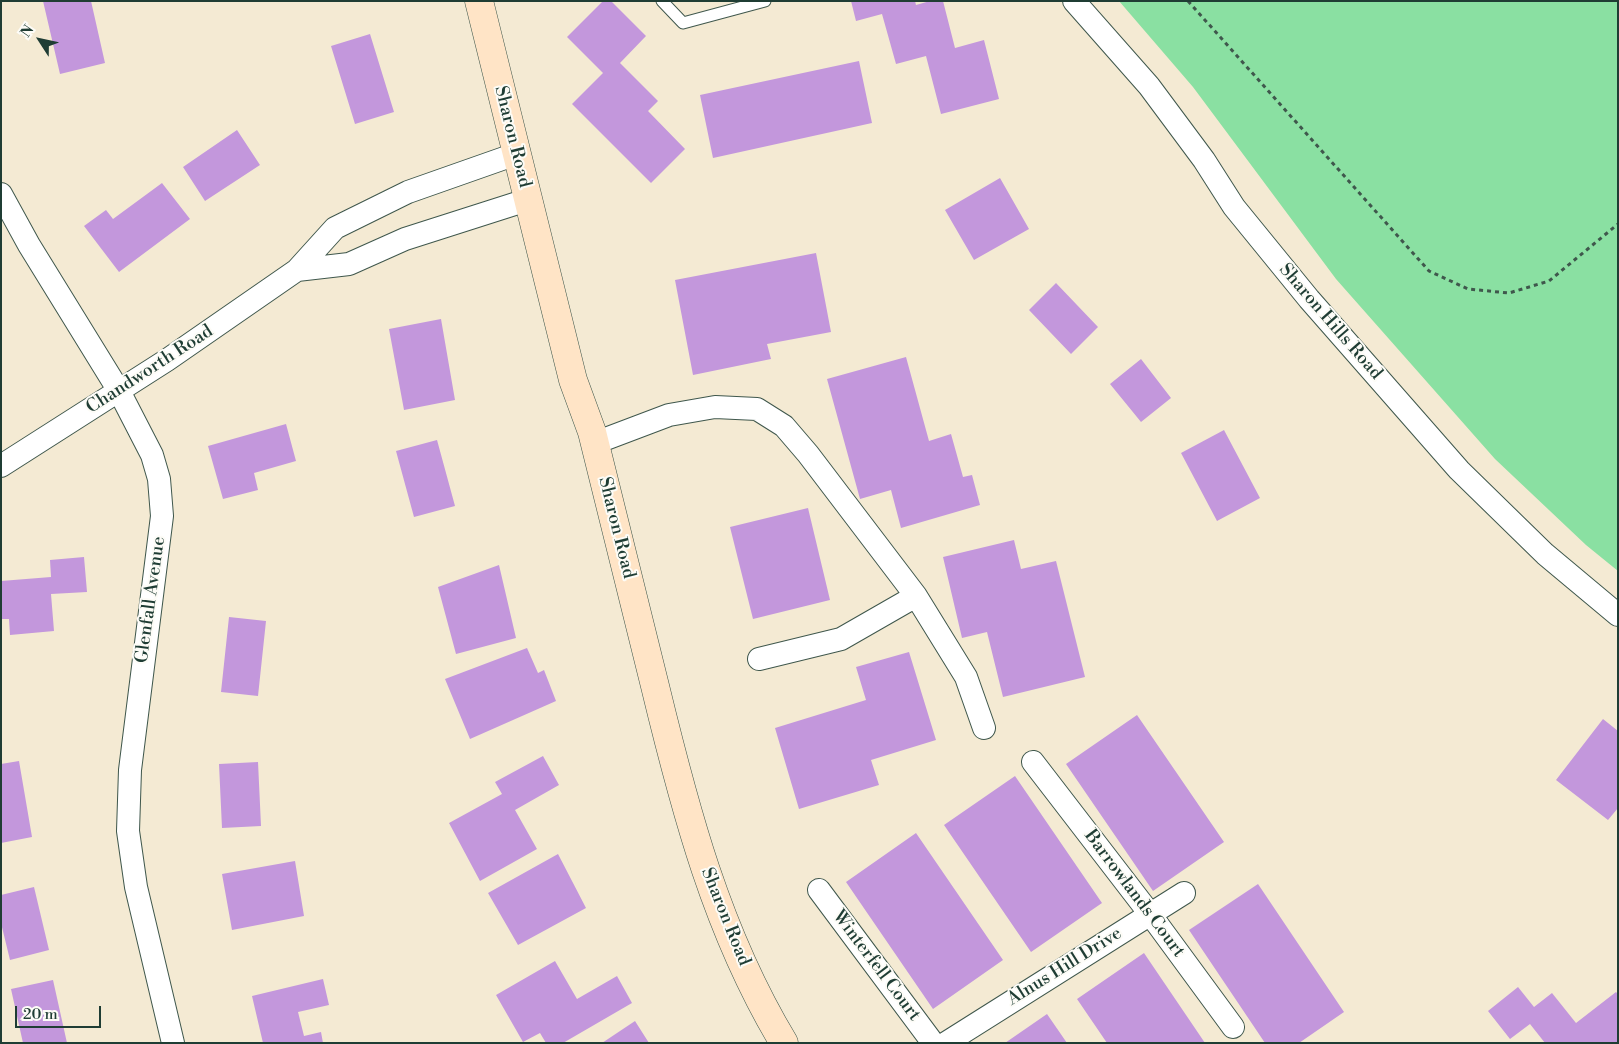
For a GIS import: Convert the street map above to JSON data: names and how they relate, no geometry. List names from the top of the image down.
{
  "streets": {
    "main road": ["Sharon Road"],
    "street": [
      "Sharon Hills Road",
      "Chandworth Road",
      "Glenfall Avenue",
      "Barrowlands Court",
      "Winterfell Court",
      "Alnus Hill Drive"
    ]
  },
  "crossings": [
    ["Sharon Road", "Chandworth Road"],
    ["Chandworth Road", "Glenfall Avenue"],
    ["Barrowlands Court", "Alnus Hill Drive"]
  ],
  "scale_bar": "20 m",
  "north": "top left"
}
